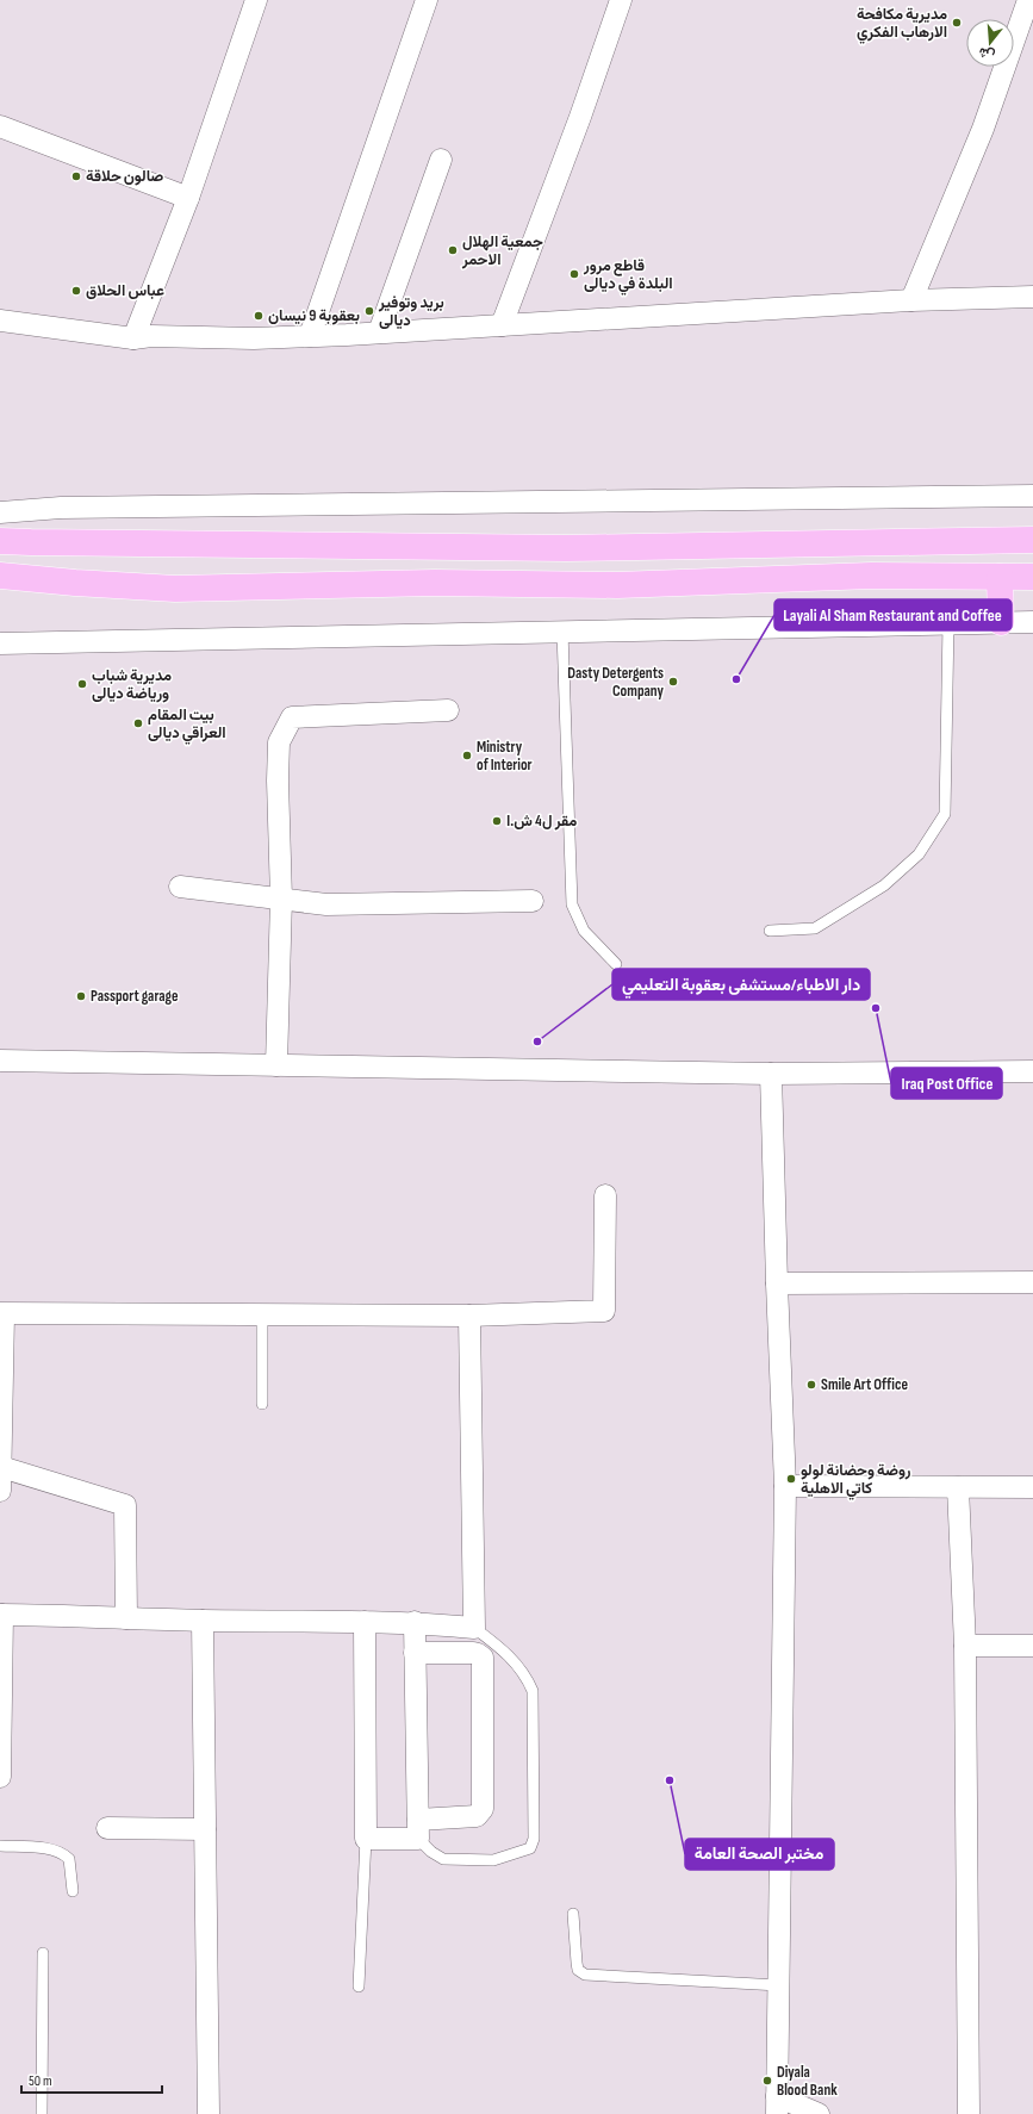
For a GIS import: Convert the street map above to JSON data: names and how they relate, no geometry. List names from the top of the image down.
{
  "places": [
    "مديرية مكافحة الارهاب الفكري",
    "صالون حلاقة",
    "جمعية الهلال الاحمر",
    "قاطع مرور البلدة في ديالى",
    "عباس الحلاق",
    "بريد وتوفير ديالى",
    "بعقوبة 9 نيسان",
    "Layali Al Sham Restaurant and Coffee",
    "Dasty Detergents Company",
    "مديرية شباب ورياضة ديالى",
    "بيت المقام العراقي ديالى",
    "Ministry of Interior",
    "مقر ل4 ش.ا",
    "Passport garage",
    "Iraq Post Office",
    "دار الاطباء/مستشفى بعقوبة التعليمي",
    "Smile Art Office",
    "روضة وحضانة لولو كاتي الاهلية",
    "مختبر الصحة العامة",
    "Diyala Blood Bank"
  ],
  "scale_bar": "50 m",
  "north": "bottom"
}
